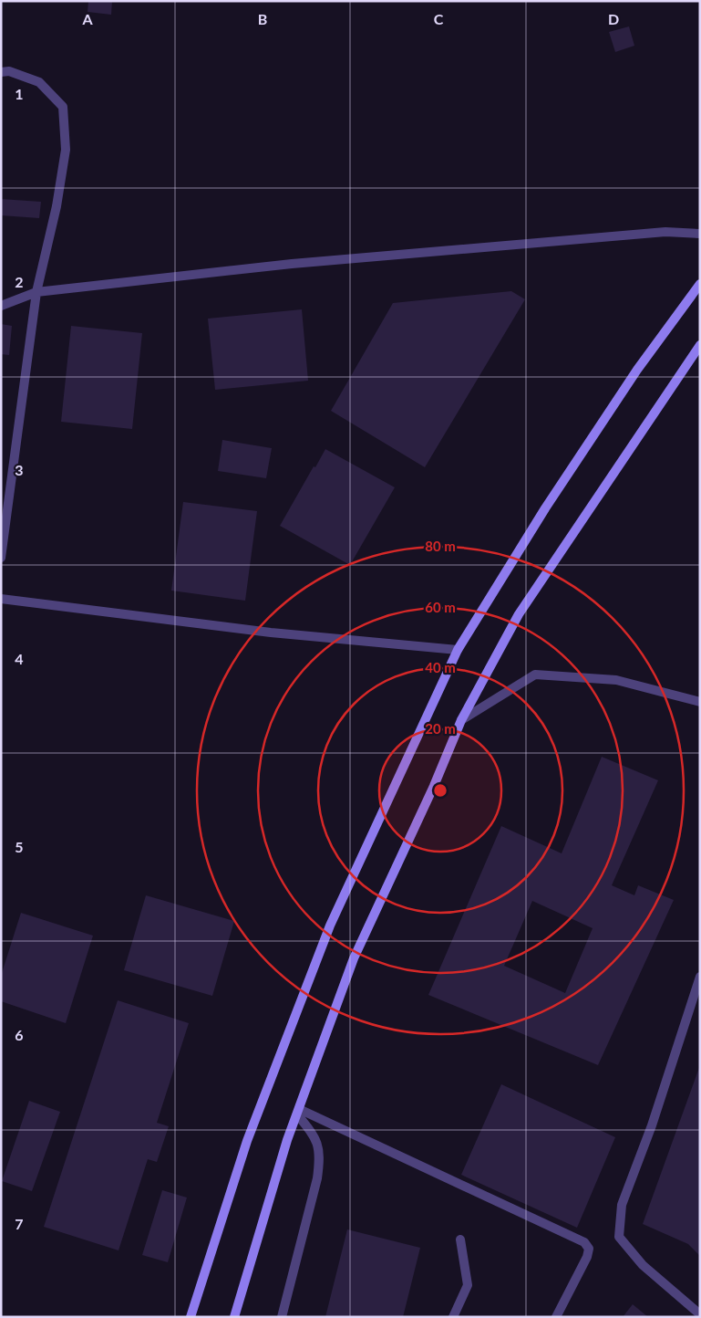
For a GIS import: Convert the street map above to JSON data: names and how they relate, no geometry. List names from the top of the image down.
{
  "grid": {
    "columns": [
      "A",
      "B",
      "C",
      "D"
    ],
    "rows": [
      "1",
      "2",
      "3",
      "4",
      "5",
      "6",
      "7"
    ]
  },
  "rings": [
    "80 m",
    "60 m",
    "40 m",
    "20 m"
  ]
}
